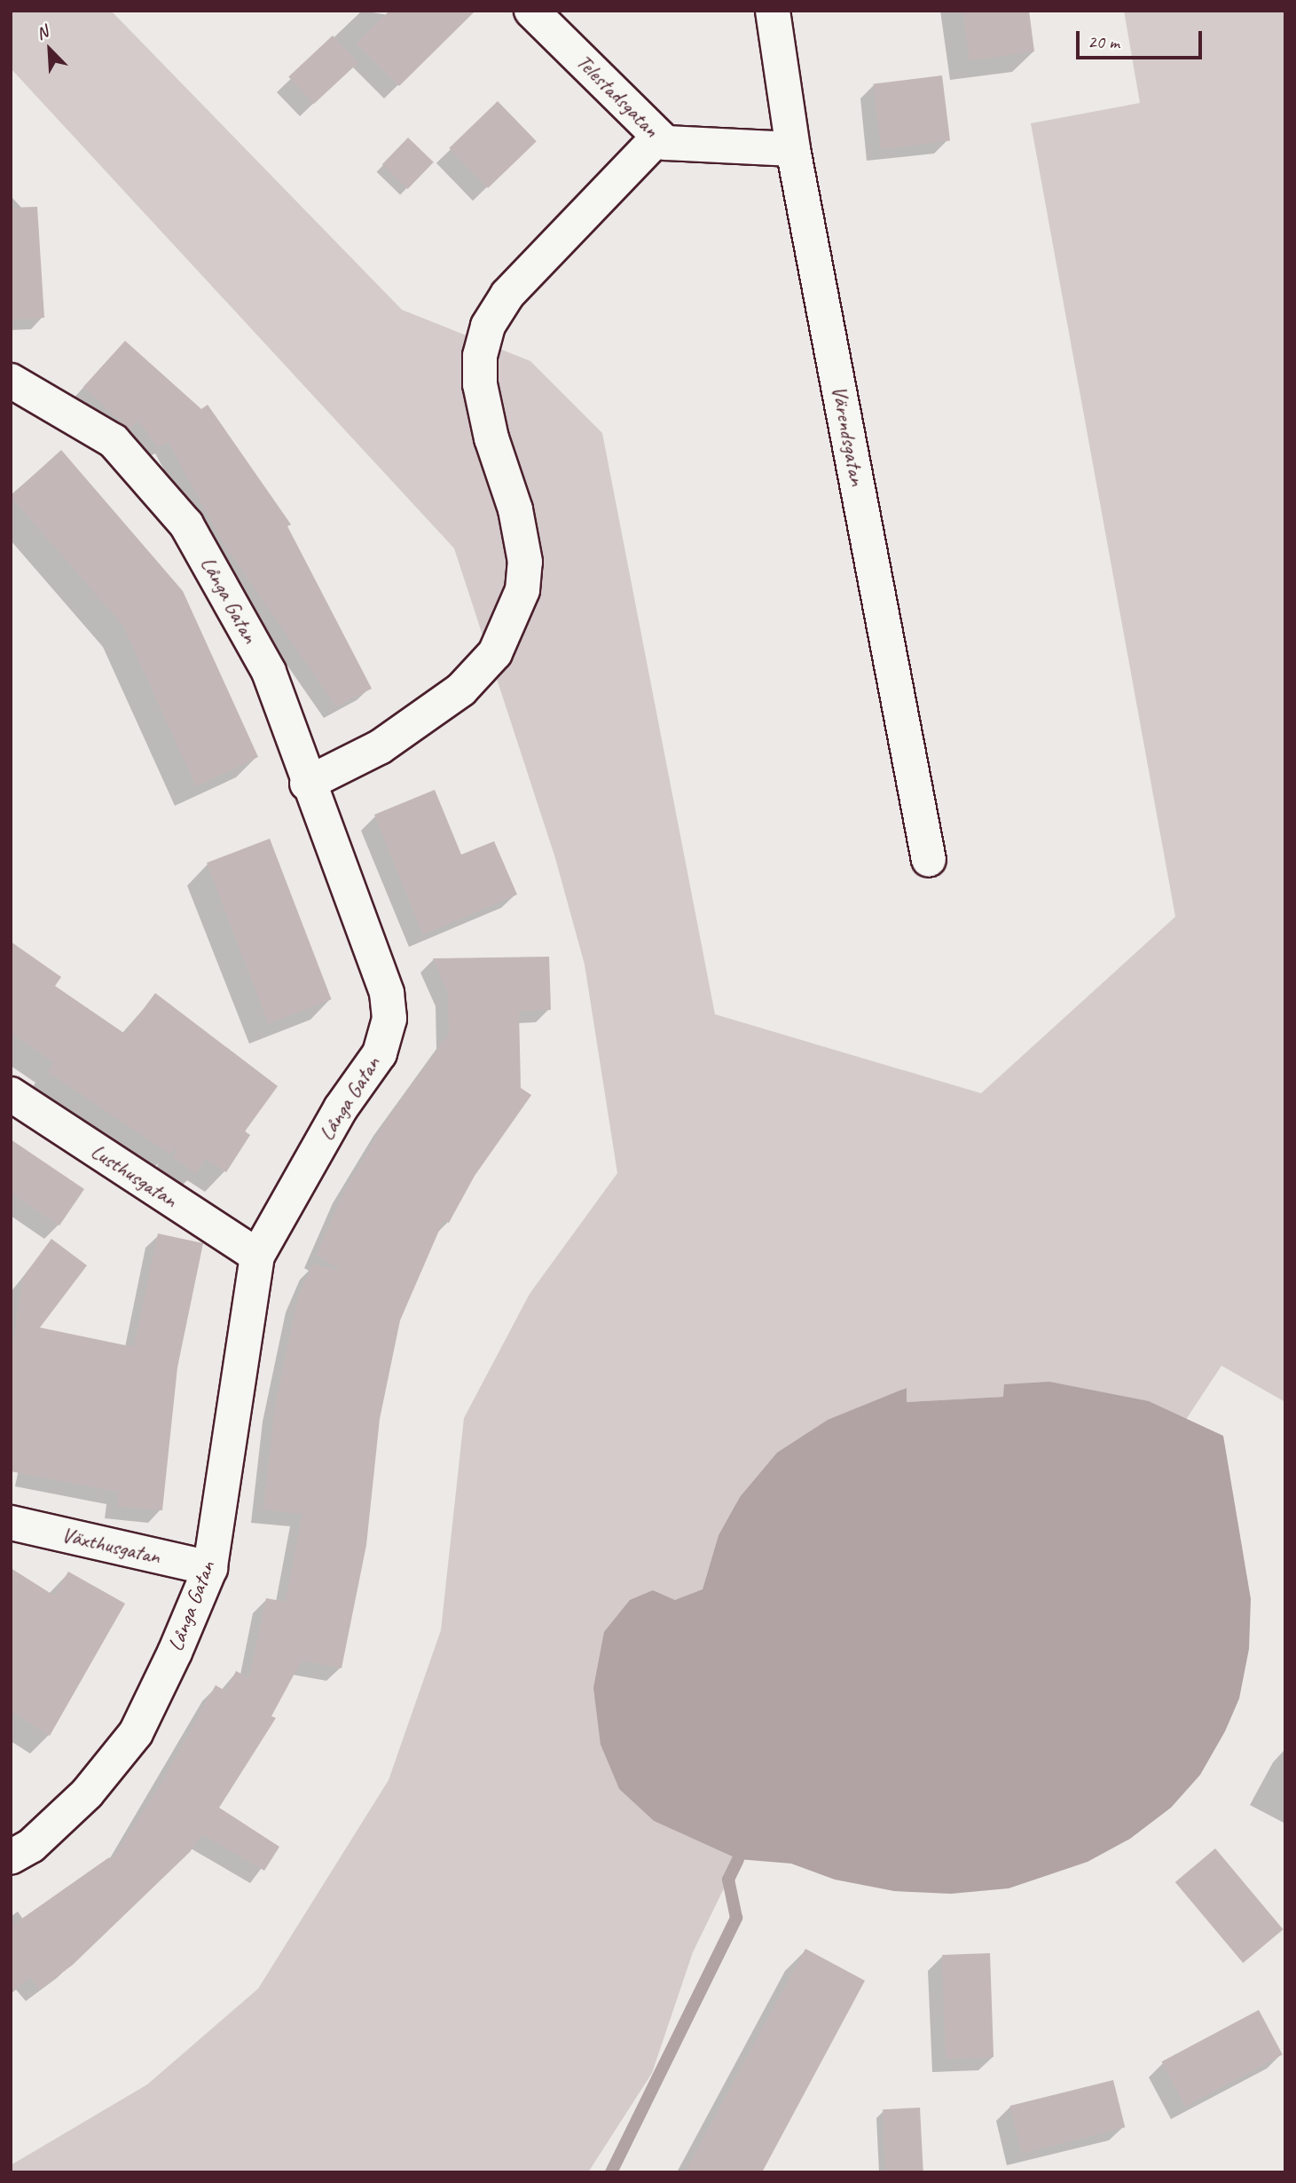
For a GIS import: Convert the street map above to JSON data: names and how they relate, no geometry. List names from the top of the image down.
{
  "streets": {
    "street": [
      "Telestadsgatan",
      "Värendsgatan",
      "Långa Gatan",
      "Lusthusgatan",
      "Växthusgatan"
    ]
  },
  "crossings": [
    ["Telestadsgatan", "Värendsgatan"],
    ["Långa Gatan", "Lusthusgatan"],
    ["Långa Gatan", "Växthusgatan"]
  ],
  "scale_bar": "20 m",
  "north": "top left"
}
